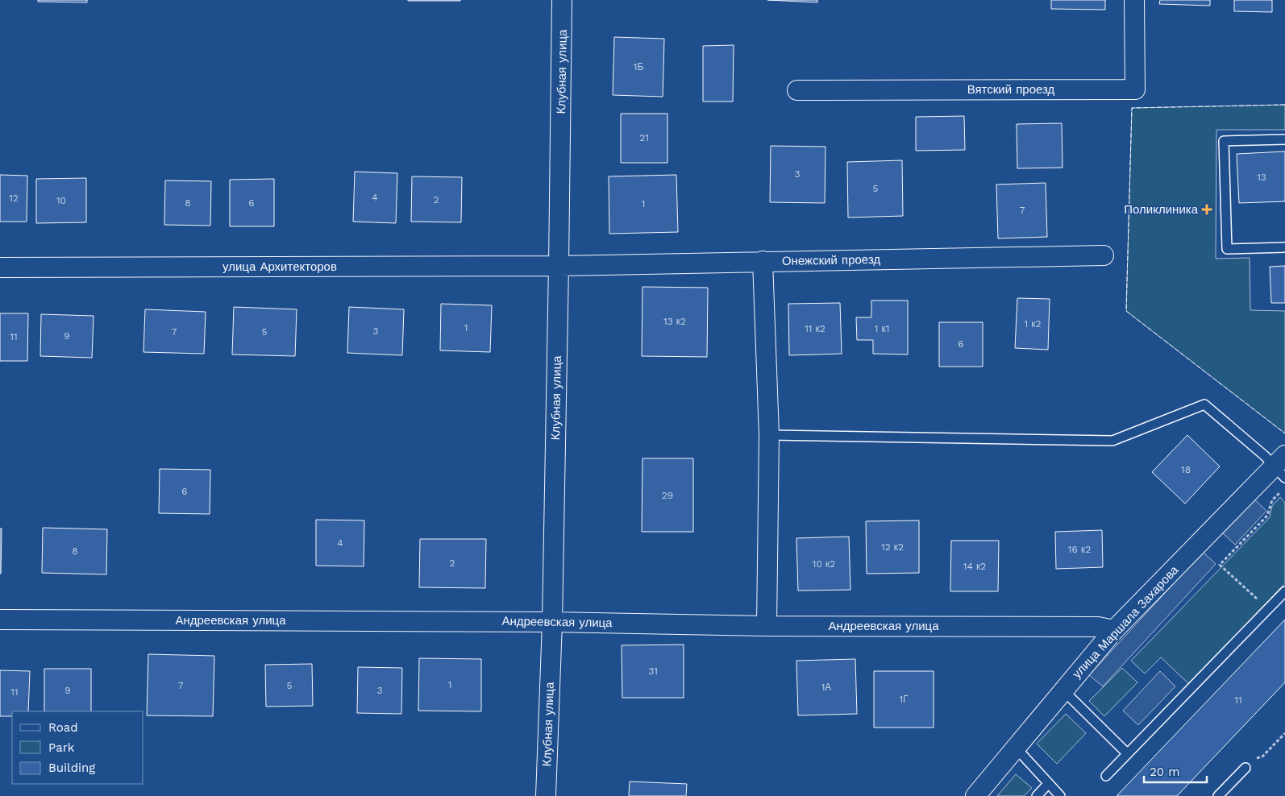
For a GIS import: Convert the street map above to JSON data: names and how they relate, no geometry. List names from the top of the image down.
{
  "streets": {
    "street": [
      "Клубная улица",
      "Вятский проезд",
      "Онежский проезд",
      "улица Архитекторов",
      "Андреевская улица",
      "улица Маршала Захарова"
    ]
  },
  "crossings": [
    ["Клубная улица", "Онежский проезд"],
    ["Клубная улица", "улица Архитекторов"],
    ["Клубная улица", "Андреевская улица"],
    ["Онежский проезд", "улица Архитекторов"],
    ["Андреевская улица", "улица Маршала Захарова"]
  ],
  "places": {
    "health": ["Поликлиника"]
  },
  "house_numbers": [
    "1Б",
    "21",
    "3",
    "13",
    "5",
    "4",
    "12",
    "2",
    "10",
    "8",
    "6",
    "1",
    "7",
    "13 к2",
    "1 к2",
    "1",
    "11 к2",
    "1 к1",
    "3",
    "7",
    "5",
    "9",
    "11",
    "6",
    "18",
    "6",
    "29",
    "4",
    "12 к2",
    "16 к2",
    "8",
    "2",
    "10 к2",
    "14 к2",
    "31",
    "1",
    "7",
    "5",
    "1А",
    "9",
    "3",
    "11",
    "1Г",
    "11"
  ],
  "legend": ["Road", "Park", "Building"],
  "scale_bar": "20 m"
}
